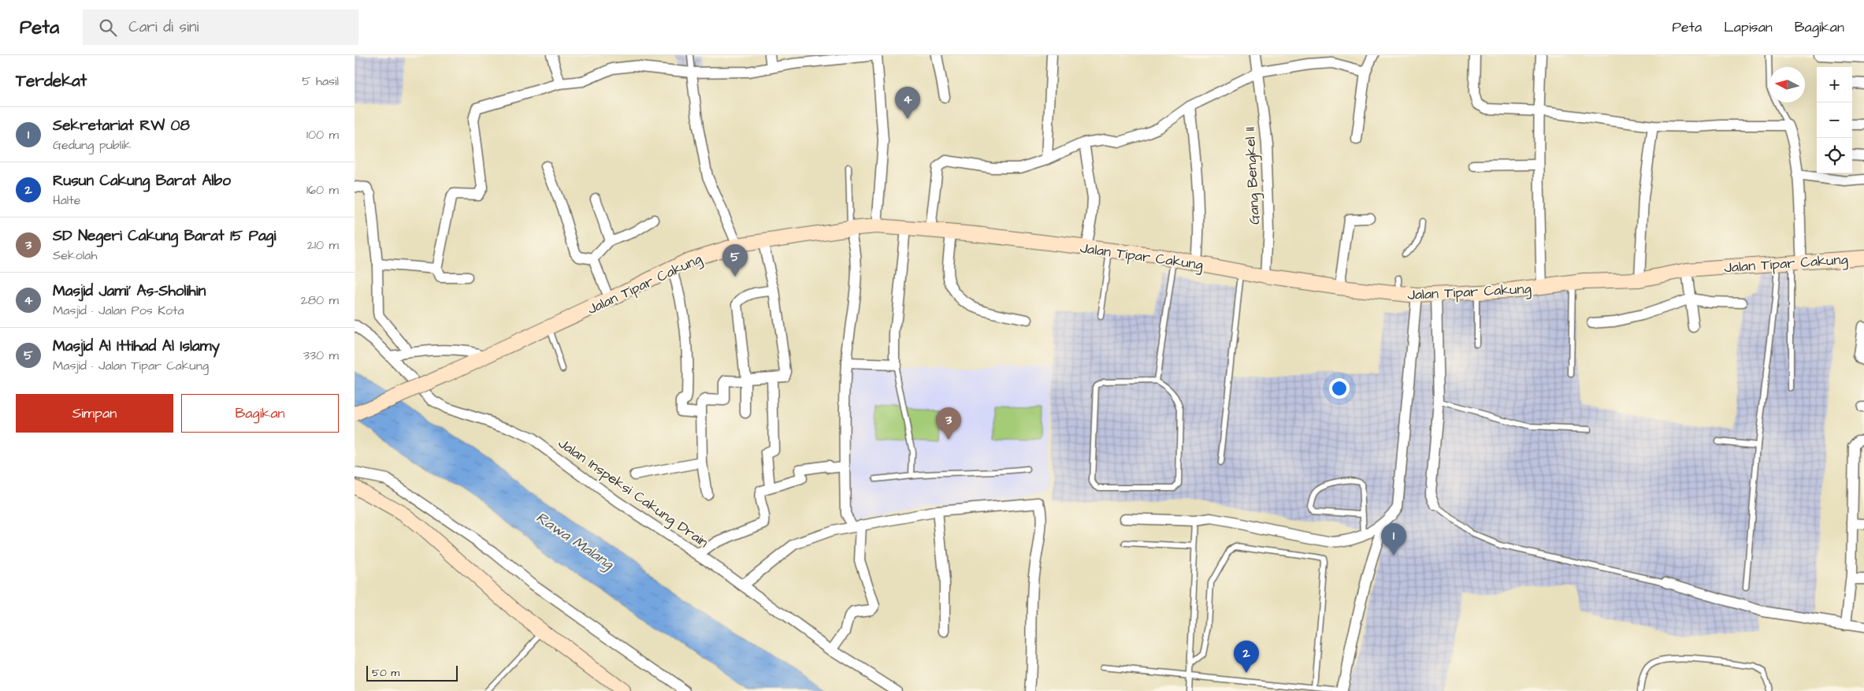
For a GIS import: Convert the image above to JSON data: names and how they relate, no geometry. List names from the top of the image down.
{
  "streets": {
    "street": ["Gang Bengkel II", "Jalan Tipar Cakung", "Jalan Inspeksi Cakung Drain"]
  },
  "crossings": [
    ["Gang Bengkel II", "Jalan Tipar Cakung"]
  ],
  "water": ["Rawa Malang"],
  "scale_bar": "50 m",
  "north": "left",
  "page": {
    "header": "Peta",
    "search": "Cari di sini",
    "nav": ["Peta", "Lapisan", "Bagikan"],
    "heading": ["Terdekat", "5 hasil"],
    "map_buttons": ["+", "−"],
    "pins": [
      "4",
      "5",
      "3",
      "1",
      "2"
    ],
    "list": [
      {
        "mark": "1",
        "name": "Sekretariat RW 08",
        "note": "Gedung publik",
        "value": "100 m"
      },
      {
        "mark": "2",
        "name": "Rusun Cakung Barat Albo",
        "note": "Halte",
        "value": "160 m"
      },
      {
        "mark": "3",
        "name": "SD Negeri Cakung Barat 15 Pagi",
        "note": "Sekolah",
        "value": "210 m"
      },
      {
        "mark": "4",
        "name": "Masjid Jami' As-Sholihin",
        "note": "Masjid · Jalan Pos Kota",
        "value": "280 m"
      },
      {
        "mark": "5",
        "name": "Masjid Al Ittihad Al Islamy",
        "note": "Masjid · Jalan Tipar Cakung",
        "value": "330 m"
      }
    ],
    "buttons": ["Simpan", "Bagikan"],
    "scale": "50 m"
  }
}
